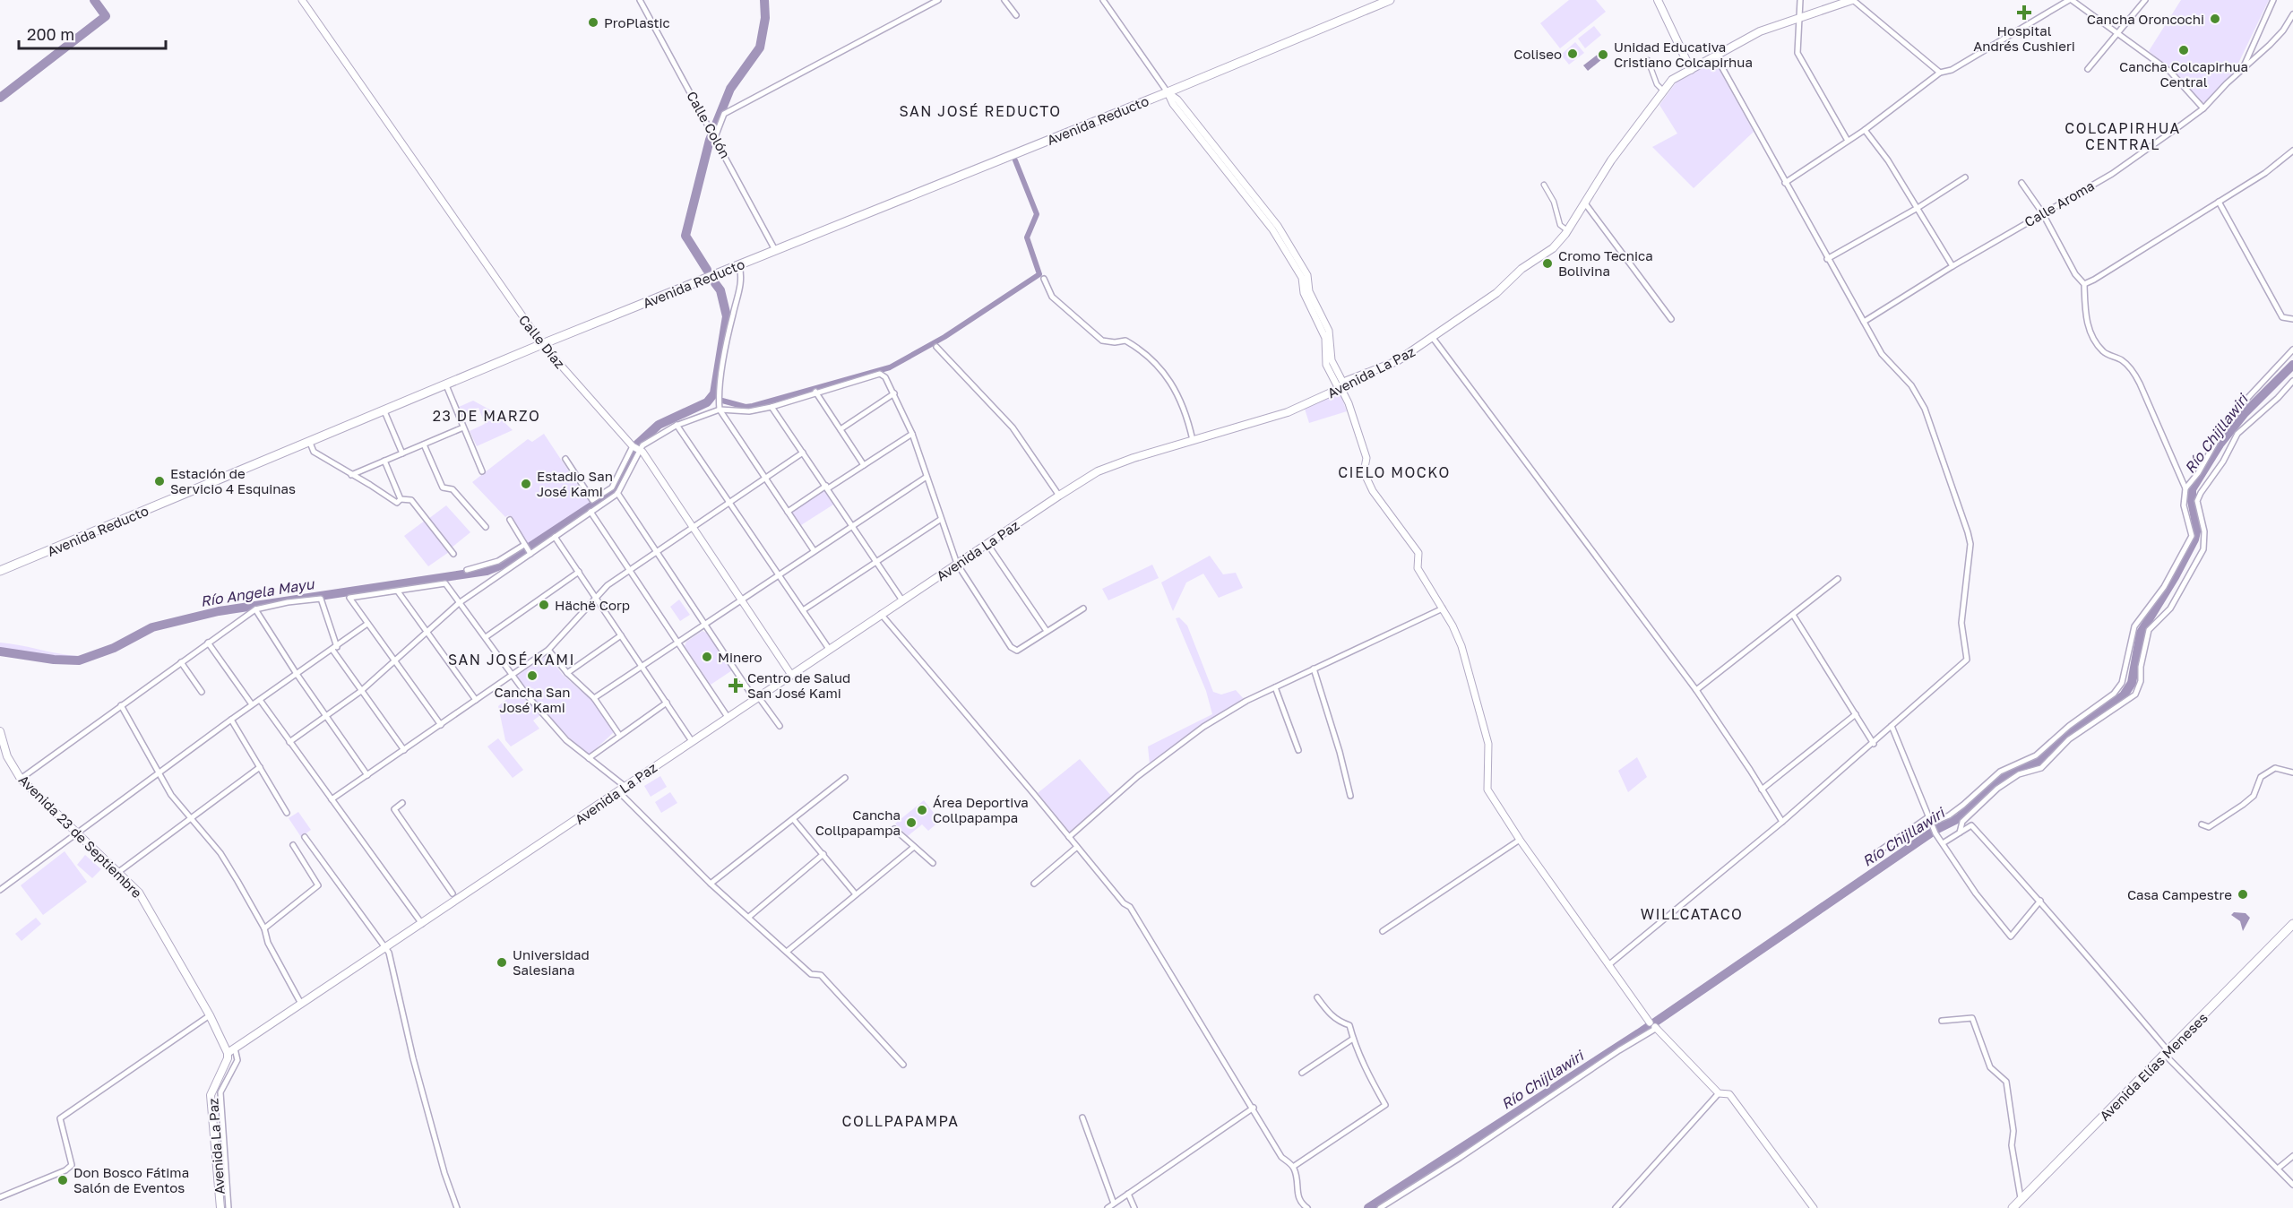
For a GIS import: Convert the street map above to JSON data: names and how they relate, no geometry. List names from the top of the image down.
{
  "streets": {
    "main road": [
      "Avenida Reducto",
      "Avenida La Paz",
      "Avenida 23 de Septiembre",
      "Avenida Elías Meneses"
    ],
    "street": ["Calle Colón", "Calle Aroma", "Calle Díaz"]
  },
  "crossings": [
    ["Avenida Reducto", "Calle Colón"],
    ["Avenida Reducto", "Calle Díaz"],
    ["Calle Díaz", "Avenida La Paz"],
    ["Avenida La Paz", "Avenida 23 de Septiembre"]
  ],
  "districts": [
    "SAN JOSÉ REDUCTO",
    "COLCAPIRHUA CENTRAL",
    "23 DE MARZO",
    "CIELO MOCKO",
    "SAN JOSÉ KAMI",
    "WILLCATACO",
    "COLLPAPAMPA"
  ],
  "water": ["Río Chijllawiri", "Río Angela Mayu"],
  "places": {
    "health": ["Hospital Andrés Cushieri", "Centro de Salud San José Kami"],
    "other": [
      "Cancha Oroncochi",
      "ProPlastic",
      "Cancha Colcapirhua Central",
      "Coliseo",
      "Unidad Educativa Cristiano Colcapirhua",
      "Cromo Tecnica Bolivina",
      "Estación de Servicio 4 Esquinas",
      "Estadio San José Kami",
      "Hächë Corp",
      "Minero",
      "Cancha San José Kami",
      "Área Deportiva Collpapampa",
      "Cancha Collpapampa",
      "Casa Campestre",
      "Universidad Salesiana",
      "Don Bosco Fátima Salón de Eventos"
    ]
  },
  "scale_bar": "200 m"
}
